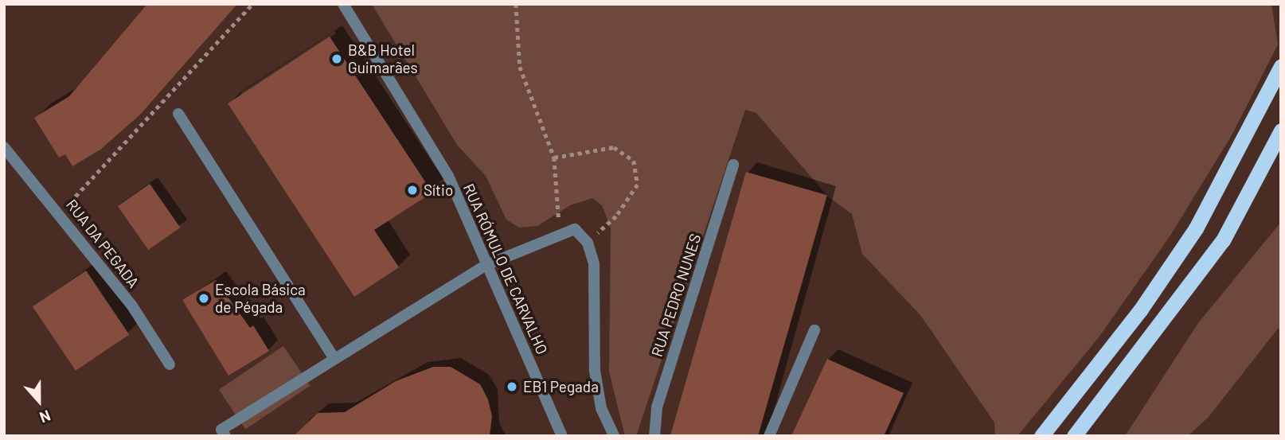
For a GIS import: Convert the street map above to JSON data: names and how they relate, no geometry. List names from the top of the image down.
{
  "streets": {
    "street": ["RUA DA PEGADA", "RUA RÓMULO DE CARVALHO", "RUA PEDRO NUNES"]
  },
  "places": [
    "B&B Hotel Guimarães",
    "Sítio",
    "Escola Básica de Pégada",
    "EB1 Pegada"
  ],
  "north": "bottom"
}
